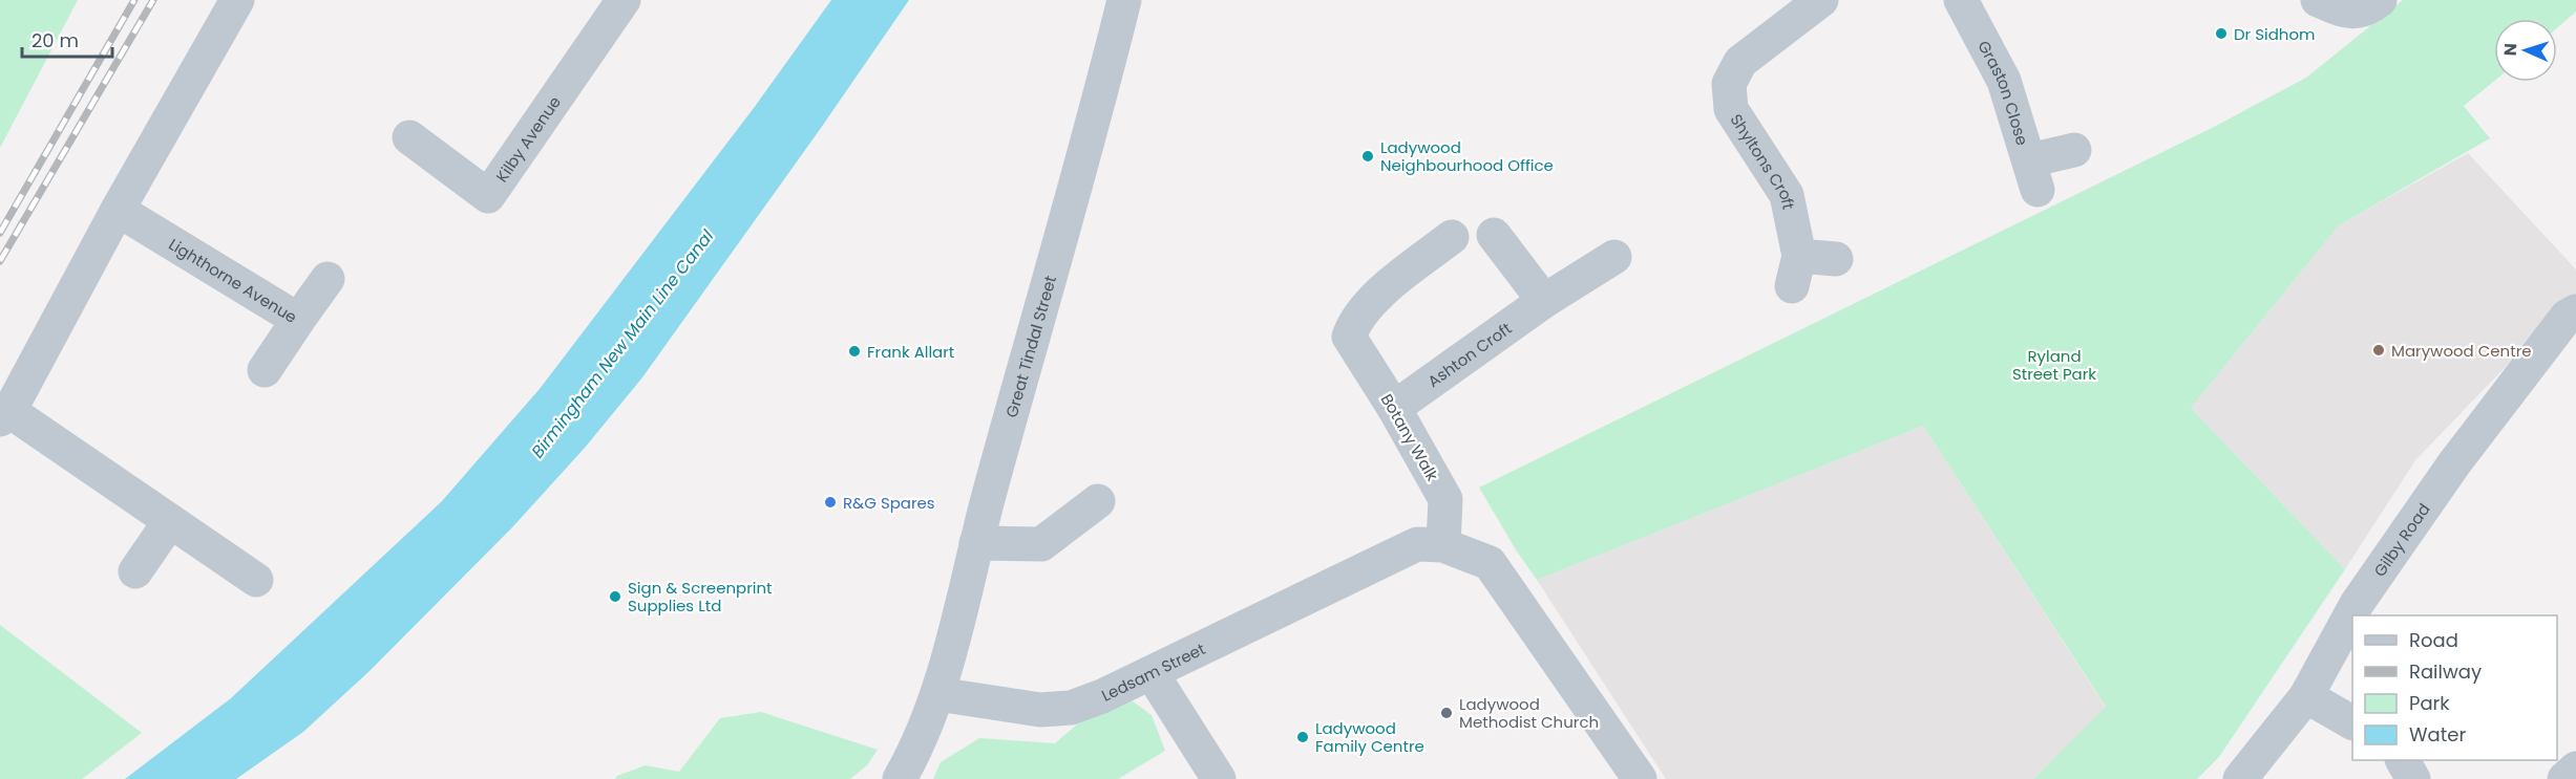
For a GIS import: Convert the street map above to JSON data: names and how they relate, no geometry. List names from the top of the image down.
{
  "streets": {
    "street": [
      "Graston Close",
      "Kilby Avenue",
      "Shyltons Croft",
      "Lighthorne Avenue",
      "Great Tindal Street",
      "Ashton Croft",
      "Botany Walk",
      "Gilby Road",
      "Ledsam Street"
    ]
  },
  "crossings": [
    ["Great Tindal Street", "Ledsam Street"],
    ["Ashton Croft", "Botany Walk"],
    ["Botany Walk", "Ledsam Street"]
  ],
  "water": ["Birmingham New Main Line Canal"],
  "parks": ["Ryland Street Park"],
  "places": [
    "Dr Sidhom",
    "Ladywood Neighbourhood Office",
    "Marywood Centre",
    "Frank Allart",
    "R&G Spares",
    "Sign & Screenprint Supplies Ltd",
    "Ladywood Methodist Church",
    "Ladywood Family Centre"
  ],
  "legend": [
    "Road",
    "Railway",
    "Park",
    "Water"
  ],
  "scale_bar": "20 m",
  "north": "left"
}
